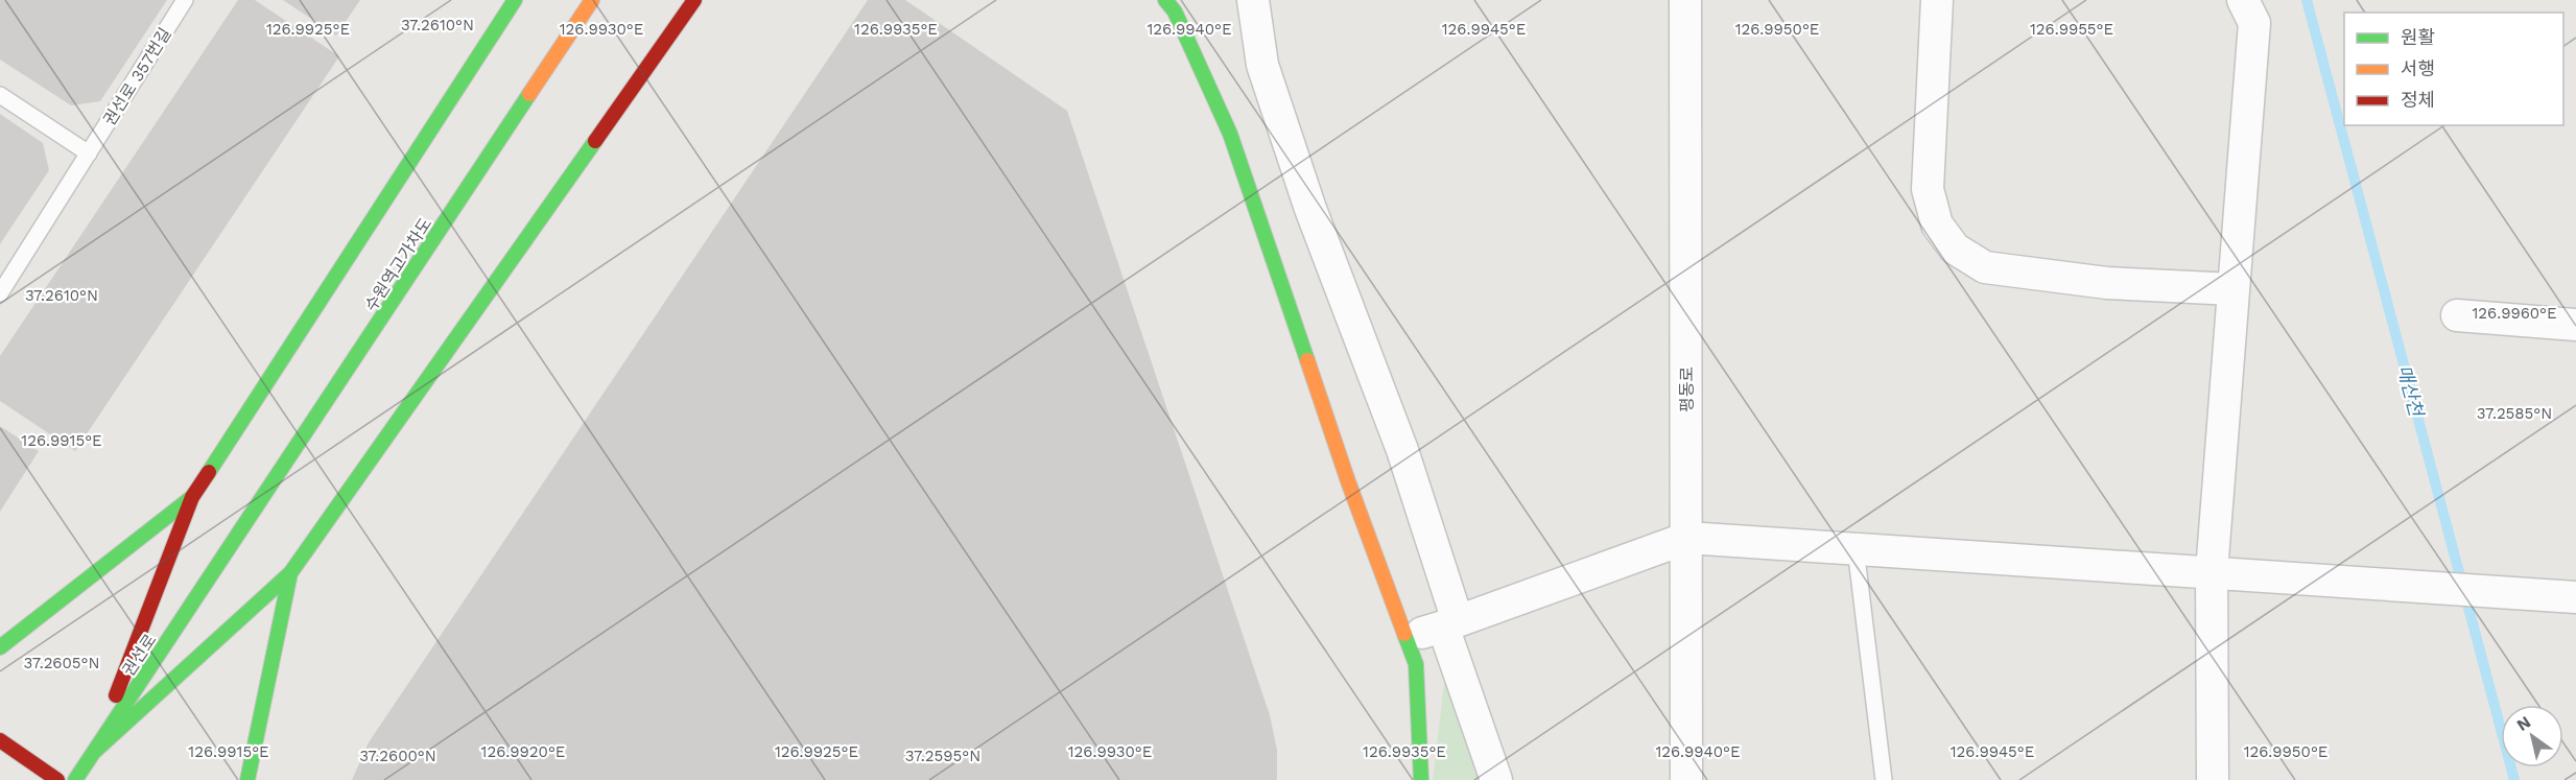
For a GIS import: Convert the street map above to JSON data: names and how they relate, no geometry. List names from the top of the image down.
{
  "streets": {
    "main road": ["수원역고가차도", "권선로"],
    "street": ["평동로"],
    "lane": ["권선로 357번길"]
  },
  "crossings": [
    ["수원역고가차도", "권선로"]
  ],
  "water": ["매산천"],
  "legend": ["원활", "서행", "정체"],
  "north": "top left",
  "coordinates": [
    "37.2610°N",
    "126.9925°E",
    "126.9930°E",
    "126.9935°E",
    "126.9940°E",
    "126.9945°E",
    "126.9950°E",
    "126.9955°E",
    "126.9960°E",
    "37.2585°N",
    "126.9915°E",
    "37.2605°N",
    "126.9920°E",
    "37.2600°N",
    "37.2595°N"
  ]
}
